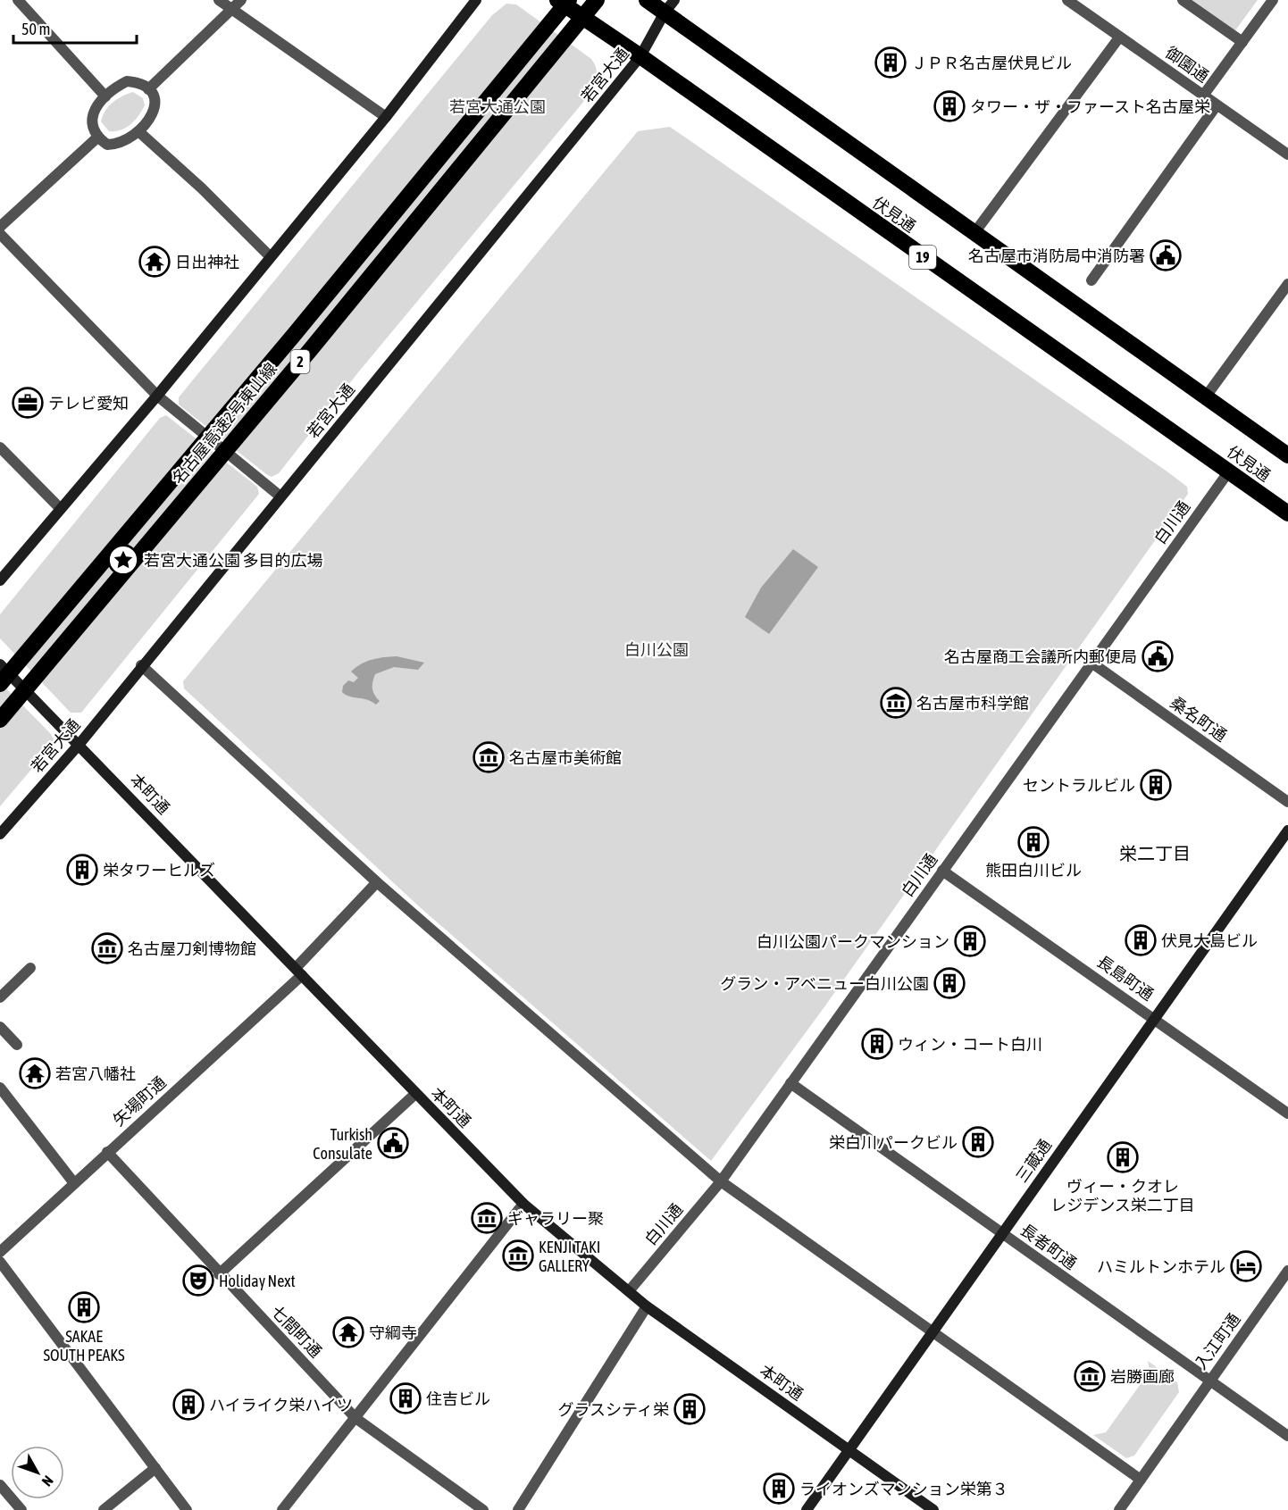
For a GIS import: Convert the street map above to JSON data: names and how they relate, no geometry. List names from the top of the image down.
{
  "streets": {
    "highway": [
      "伏見通",
      "19",
      "2",
      "名古屋高速2号東山線"
    ],
    "street": [
      "御園通",
      "若宮大通",
      "白川通",
      "桑名町通",
      "本町通",
      "長島町通",
      "矢場町通",
      "三蔵通",
      "長者町通",
      "七間町通",
      "入江町通"
    ]
  },
  "crossings": [
    ["若宮大通", "伏見通"],
    ["若宮大通", "本町通"],
    ["伏見通", "白川通"],
    ["白川通", "桑名町通"],
    ["白川通", "本町通"],
    ["白川通", "長島町通"],
    ["白川通", "長者町通"],
    ["本町通", "矢場町通"],
    ["本町通", "三蔵通"],
    ["長島町通", "三蔵通"],
    ["矢場町通", "七間町通"],
    ["三蔵通", "長者町通"],
    ["長者町通", "入江町通"]
  ],
  "districts": ["栄二丁目"],
  "parks": ["若宮大通公園", "白川公園"],
  "places": {
    "building": [
      "ＪＰＲ名古屋伏見ビル",
      "タワー・ザ・ファースト名古屋栄",
      "セントラルビル",
      "熊田白川ビル",
      "栄タワーヒルズ",
      "伏見大島ビル",
      "白川公園パークマンション",
      "グラン・アベニュー白川公園",
      "ウィン・コート白川",
      "栄白川パークビル",
      "ヴィー・クオレ レジデンス栄二丁目",
      "SAKAE SOUTH PEAKS",
      "住吉ビル",
      "ハイライク栄ハイツ",
      "グラスシティ栄",
      "ライオンズマンション栄第３"
    ],
    "public building": ["名古屋市消防局中消防署", "名古屋商工会議所内郵便局", "Turkish Consulate"],
    "temple": ["日出神社", "若宮八幡社", "守綱寺"],
    "office": ["テレビ愛知"],
    "place": ["若宮大通公園 多目的広場"],
    "museum": [
      "名古屋市科学館",
      "名古屋市美術館",
      "名古屋刀剣博物館",
      "ギャラリー聚",
      "KENJI TAKI GALLERY",
      "岩勝画廊"
    ],
    "hotel": ["ハミルトンホテル"],
    "theatre": ["Holiday Next"]
  },
  "scale_bar": "50 m",
  "north": "bottom right"
}
